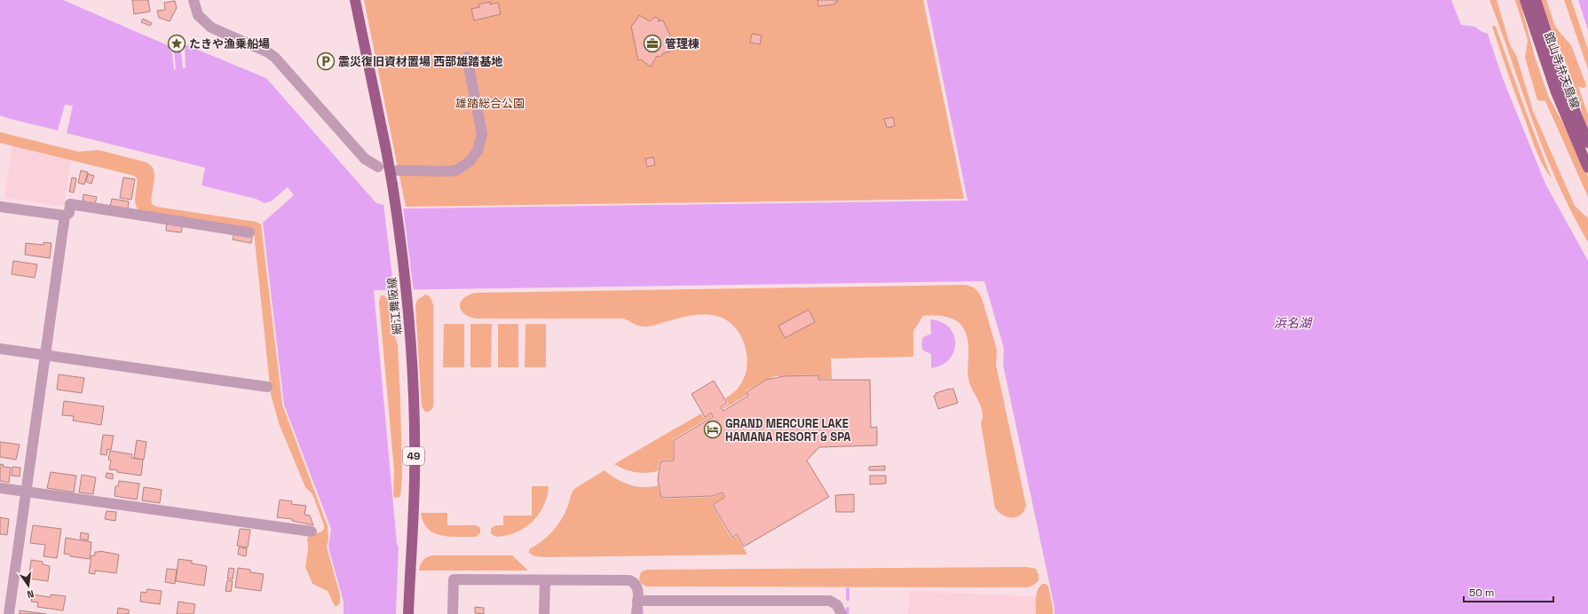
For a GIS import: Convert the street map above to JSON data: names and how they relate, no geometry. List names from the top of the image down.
{
  "streets": {
    "main road": ["舘山寺弁天島線", "細江舞阪線", "49"]
  },
  "water": ["浜名湖"],
  "parks": ["雄踏総合公園"],
  "places": {
    "place": ["たきや漁乗船場"],
    "office": ["管理棟"],
    "parking": ["震災復旧資材置場 西部雄踏基地"],
    "hotel": ["GRAND MERCURE LAKE HAMANA RESORT & SPA"]
  },
  "scale_bar": "50 m",
  "north": "bottom"
}
